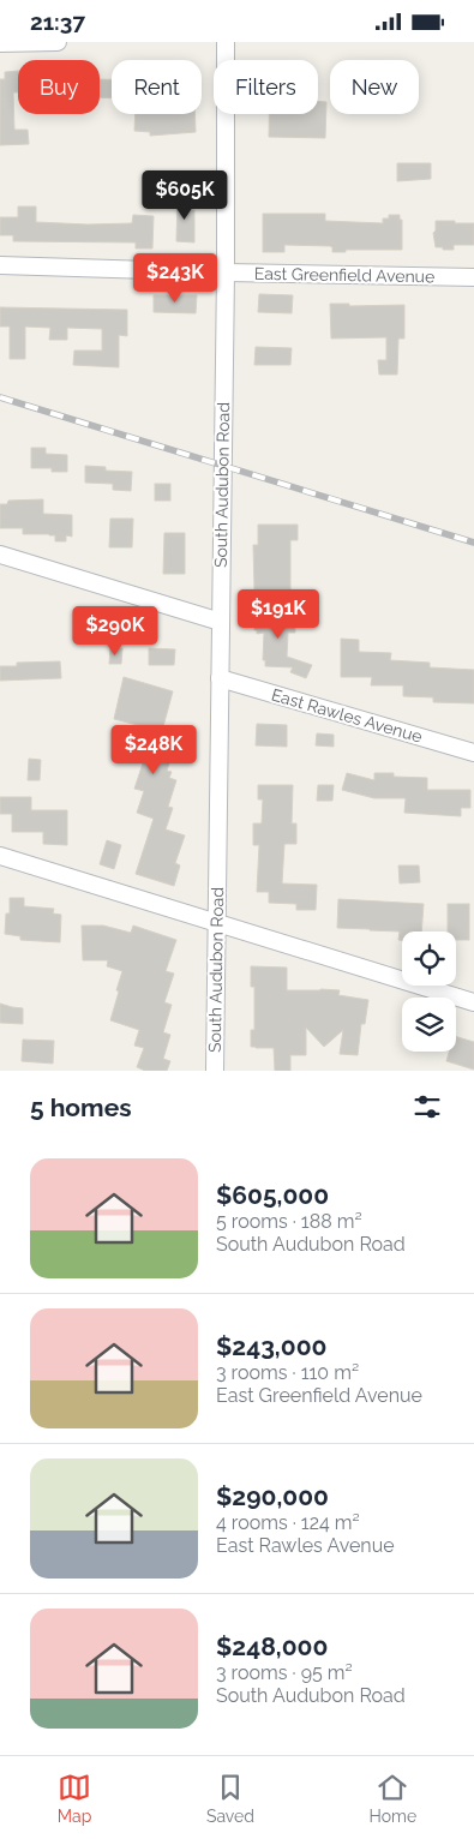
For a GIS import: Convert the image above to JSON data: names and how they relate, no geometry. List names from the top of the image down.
{
  "streets": {
    "street": ["East Greenfield Avenue", "South Audubon Road", "East Rawles Avenue"]
  },
  "crossings": [
    ["East Greenfield Avenue", "South Audubon Road"],
    ["South Audubon Road", "East Rawles Avenue"]
  ],
  "page": {
    "status": "21:37",
    "chip": [
      "Buy",
      "Rent",
      "Filters",
      "New"
    ],
    "price": [
      "$605K",
      "$243K",
      "$191K",
      "$290K",
      "$248K"
    ],
    "heading": "5 homes",
    "list": [
      {
        "name": "$605,000",
        "note": "5 rooms · 188 m² · South Audubon Road"
      },
      {
        "name": "$243,000",
        "note": "3 rooms · 110 m² · East Greenfield Avenue"
      },
      {
        "name": "$290,000",
        "note": "4 rooms · 124 m² · East Rawles Avenue"
      },
      {
        "name": "$248,000",
        "note": "3 rooms · 95 m² · South Audubon Road"
      }
    ],
    "tabs": ["Map", "Saved", "Home"]
  }
}
